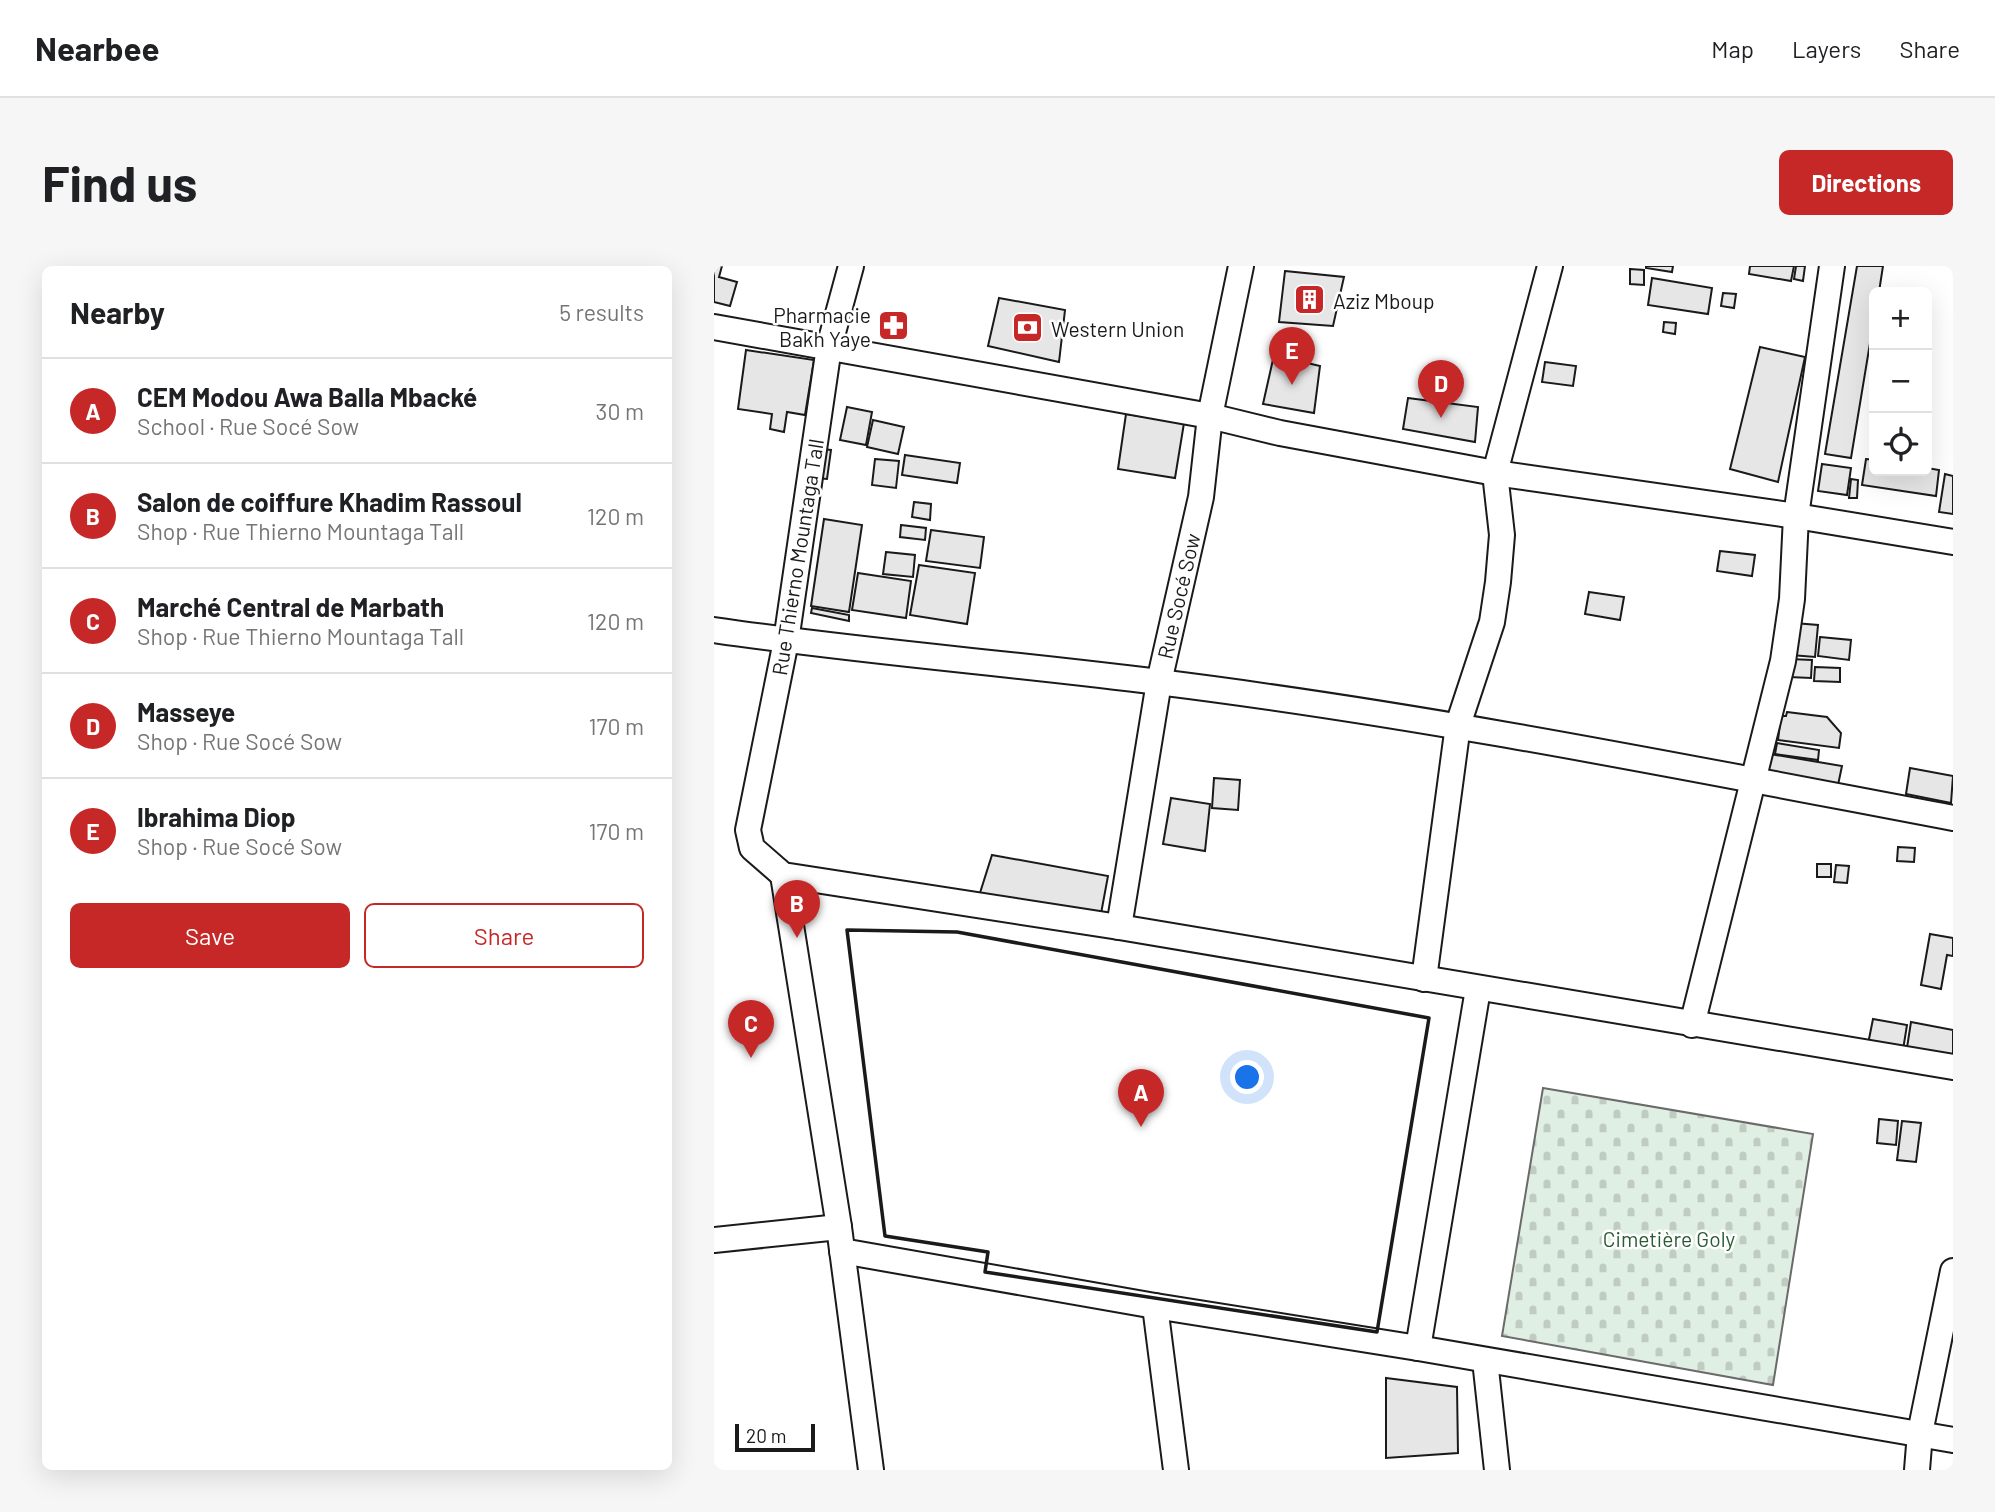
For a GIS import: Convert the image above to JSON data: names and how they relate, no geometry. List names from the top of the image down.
{
  "streets": {
    "street": ["Rue Thierno Mountaga Tall", "Rue Socé Sow"]
  },
  "parks": ["Cimetière Goly"],
  "places": {
    "building": ["Aziz Mboup"],
    "pharmacy": ["Pharmacie Bakh Yaye"],
    "bank": ["Western Union"]
  },
  "scale_bar": "20 m",
  "page": {
    "header": "Nearbee",
    "nav": ["Map", "Layers", "Share"],
    "buttons": [
      "Directions",
      ["Save", "Share"]
    ],
    "title": "Find us",
    "heading": ["Nearby", "5 results"],
    "map_buttons": ["+", "−"],
    "pins": [
      "E",
      "D",
      "B",
      "C",
      "A"
    ],
    "list": [
      {
        "mark": "A",
        "name": "CEM Modou Awa Balla Mbacké",
        "note": "School · Rue Socé Sow",
        "value": "30 m"
      },
      {
        "mark": "B",
        "name": "Salon de coiffure Khadim Rassoul",
        "note": "Shop · Rue Thierno Mountaga Tall",
        "value": "120 m"
      },
      {
        "mark": "C",
        "name": "Marché Central de Marbath",
        "note": "Shop · Rue Thierno Mountaga Tall",
        "value": "120 m"
      },
      {
        "mark": "D",
        "name": "Masseye",
        "note": "Shop · Rue Socé Sow",
        "value": "170 m"
      },
      {
        "mark": "E",
        "name": "Ibrahima Diop",
        "note": "Shop · Rue Socé Sow",
        "value": "170 m"
      }
    ],
    "scale": "20 m"
  }
}
